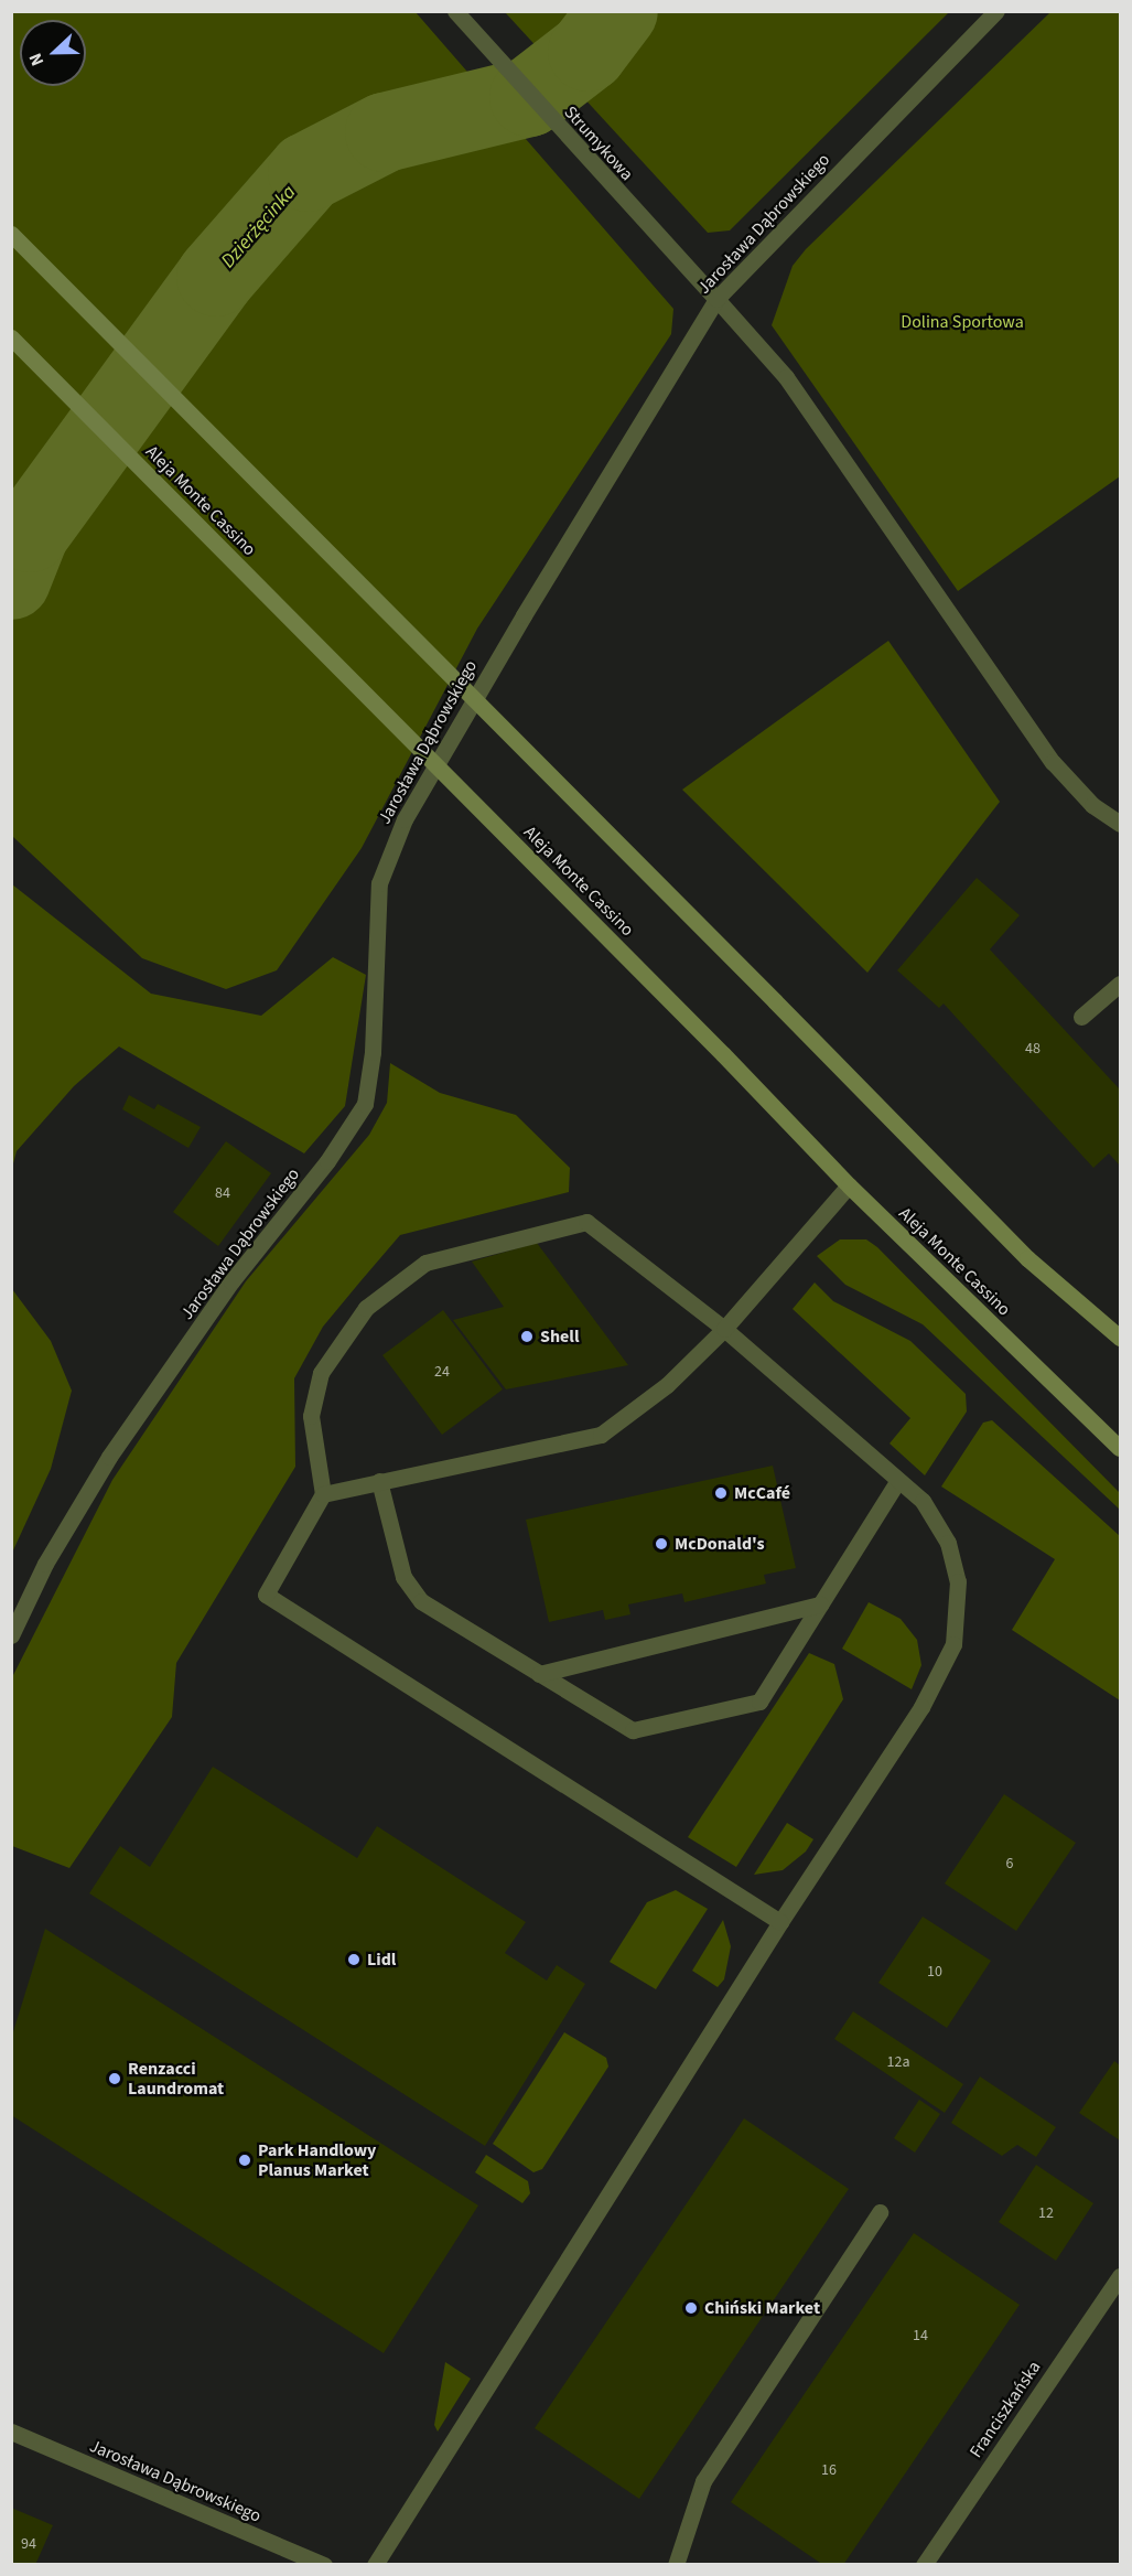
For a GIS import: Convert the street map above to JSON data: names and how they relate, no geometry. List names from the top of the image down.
{
  "streets": {
    "street": [
      "Strumykowa",
      "Jarosława Dąbrowskiego",
      "Aleja Monte Cassino",
      "Franciszkańska"
    ]
  },
  "crossings": [
    ["Strumykowa", "Jarosława Dąbrowskiego"]
  ],
  "water": ["Dzierżęcinka"],
  "parks": ["Dolina Sportowa"],
  "places": [
    "Shell",
    "McCafé",
    "McDonald's",
    "Lidl",
    "Renzacci Laundromat",
    "Park Handlowy Planus Market",
    "Chiński Market"
  ],
  "house_numbers": [
    "48",
    "84",
    "24",
    "6",
    "10",
    "12a",
    "12",
    "14",
    "16",
    "94"
  ],
  "north": "left"
}
